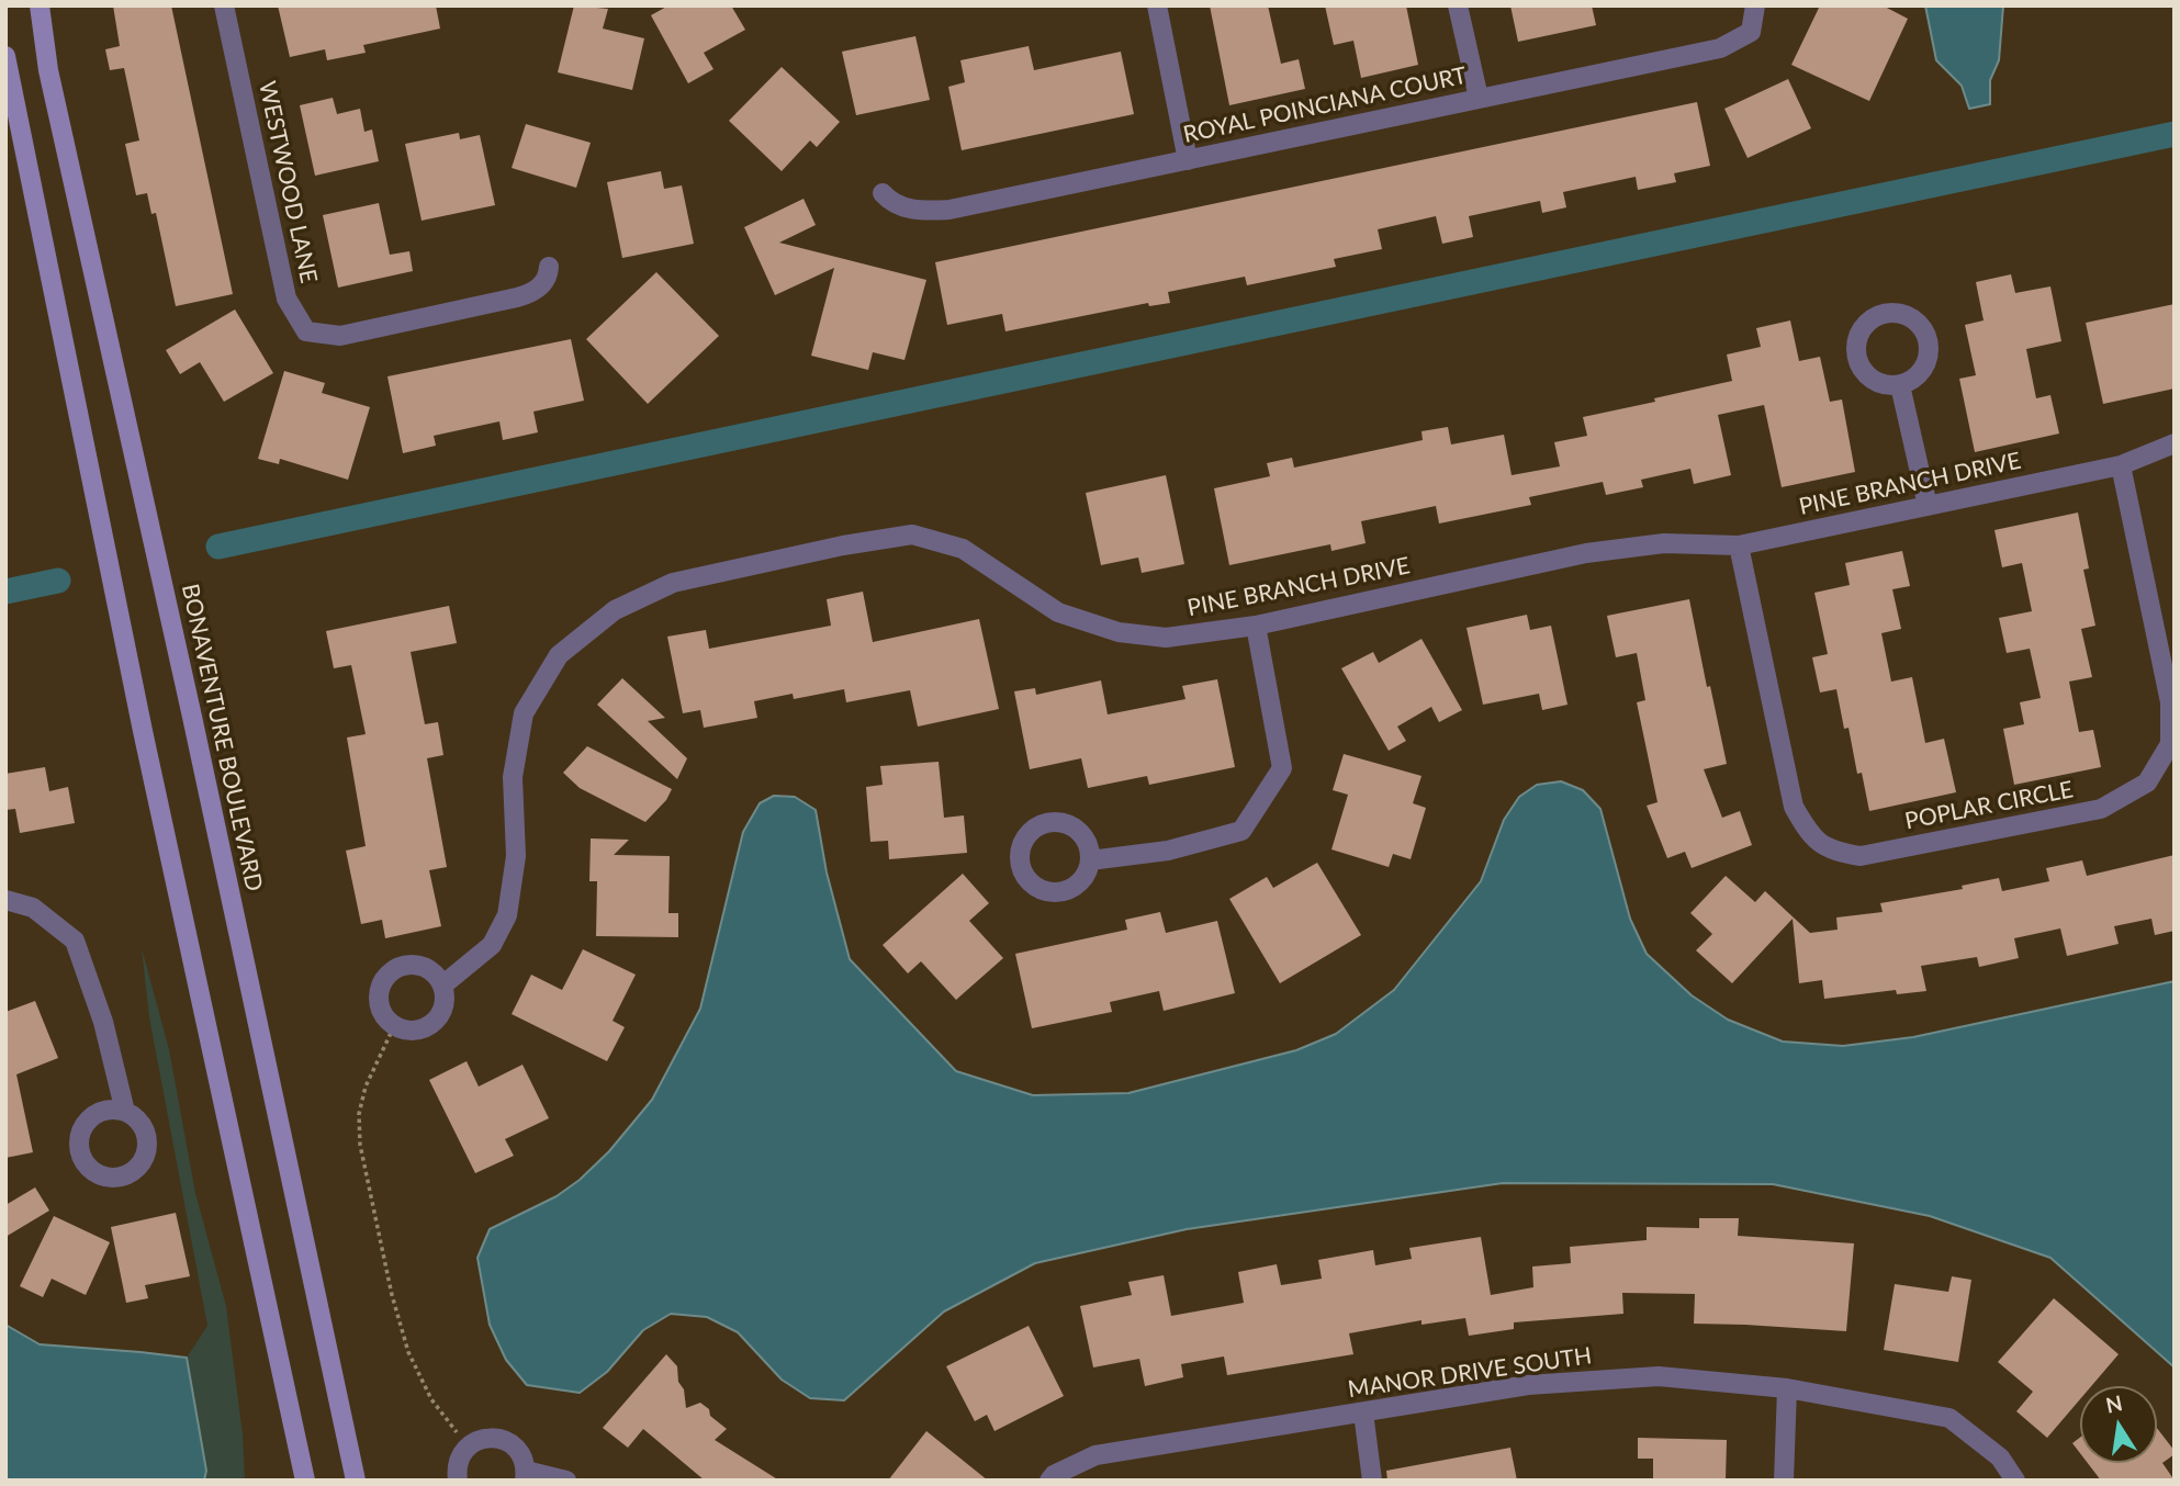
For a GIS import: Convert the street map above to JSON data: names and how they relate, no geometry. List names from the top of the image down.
{
  "streets": {
    "main road": ["BONAVENTURE BOULEVARD"],
    "street": [
      "ROYAL POINCIANA COURT",
      "WESTWOOD LANE",
      "PINE BRANCH DRIVE",
      "POPLAR CIRCLE",
      "MANOR DRIVE SOUTH"
    ]
  },
  "crossings": [
    ["PINE BRANCH DRIVE", "POPLAR CIRCLE"]
  ],
  "north": "top"
}
